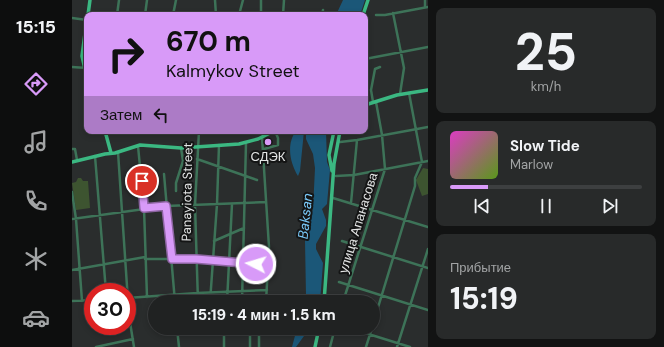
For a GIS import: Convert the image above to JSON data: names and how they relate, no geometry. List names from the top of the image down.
{
  "streets": {
    "street": ["Panayiota Street", "улица Апанасова"]
  },
  "water": ["Baksan"],
  "places": ["СДЭК"],
  "page": {
    "tabs": "15:15",
    "tile": [
      ["25", "km/h"],
      ["Прибытие", "15:19"]
    ],
    "turn": ["670 m", "Kalmykov Street"],
    "then": "Затем",
    "song": ["Slow Tide", "Marlow"],
    "limit": "30",
    "trip": "15:19 · 4 мин · 1.5 km"
  }
}
